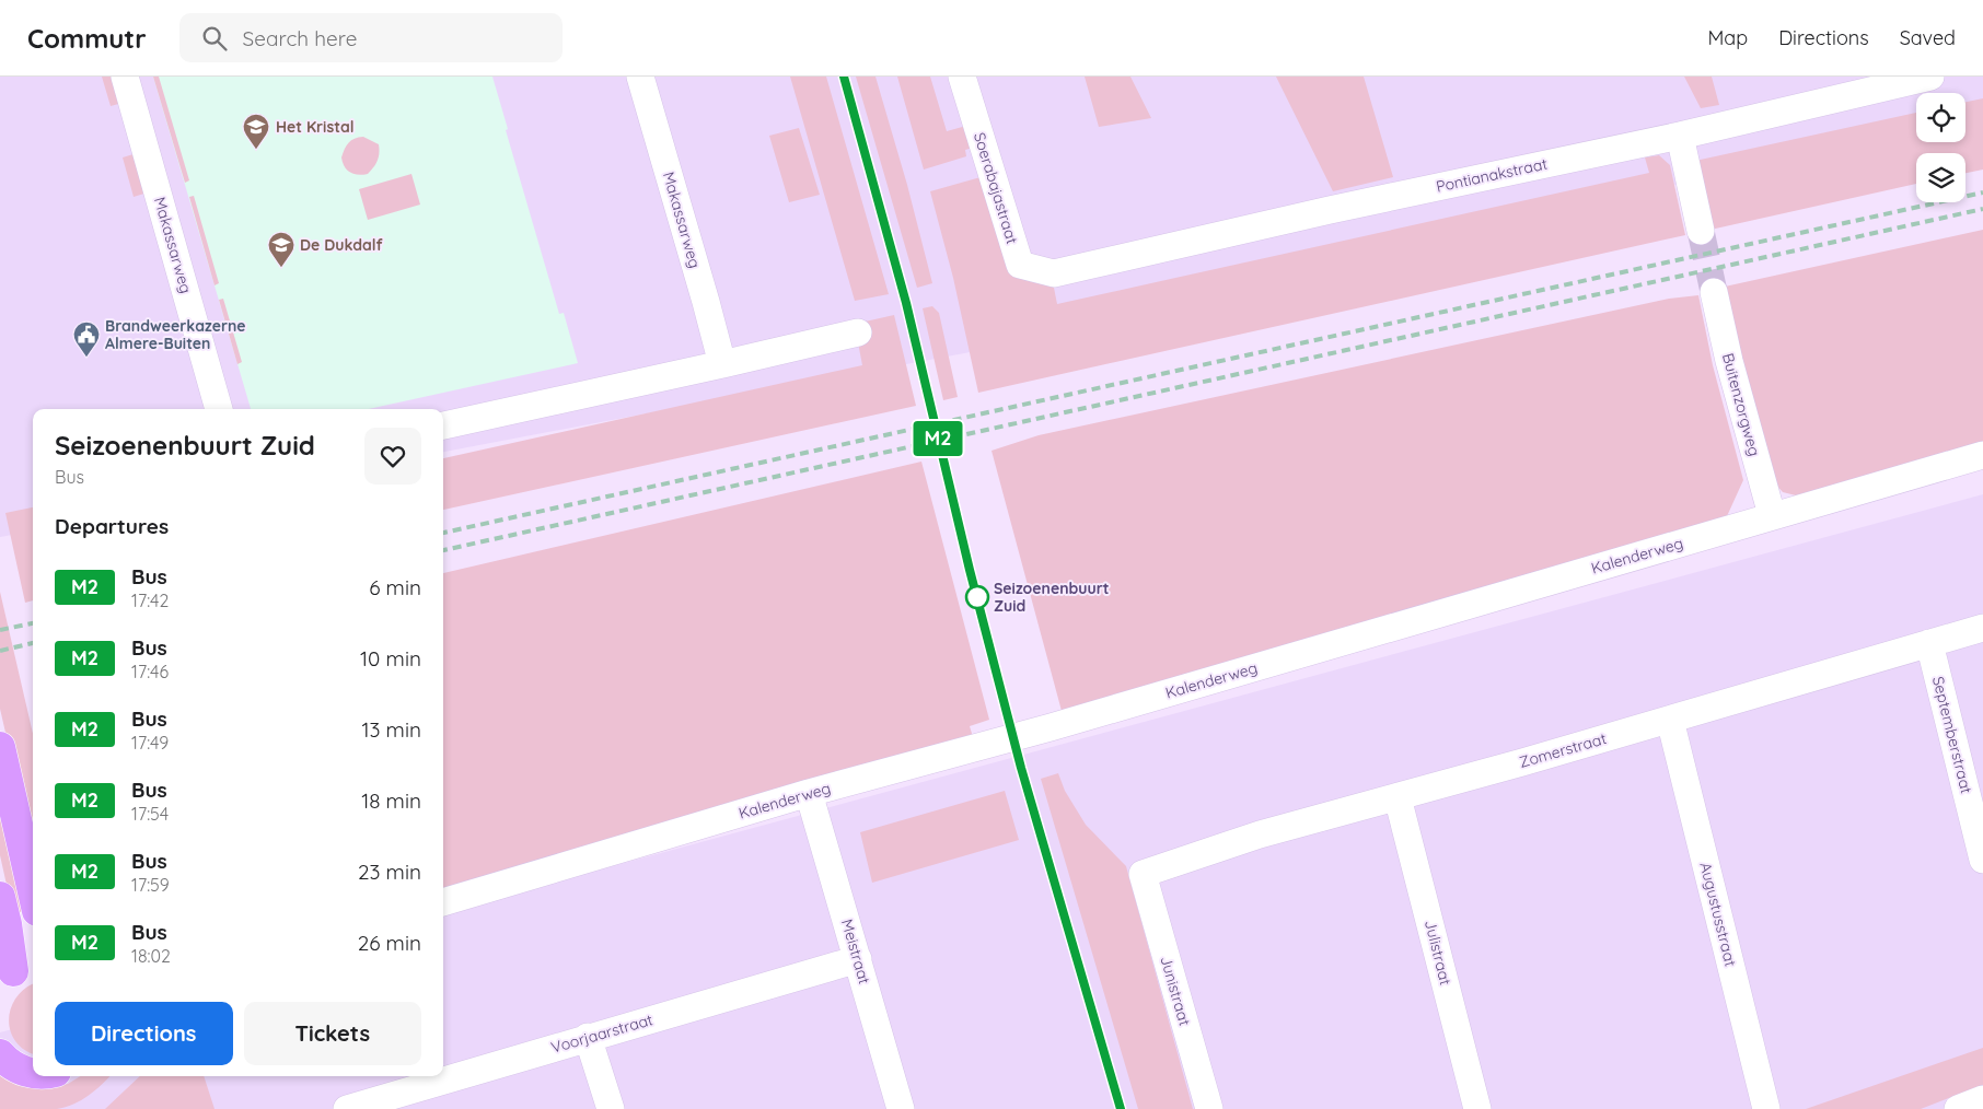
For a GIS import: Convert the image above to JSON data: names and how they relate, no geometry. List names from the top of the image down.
{
  "streets": {
    "street": [
      "Pontianakstraat",
      "Soerabajastraat",
      "Makassarweg",
      "Buitenzorgweg",
      "Kalenderweg",
      "Septemberstraat",
      "Zomerstraat",
      "Augustusstraat",
      "Meistraat",
      "Julistraat",
      "Junistraat",
      "Voorjaarstraat"
    ]
  },
  "crossings": [
    ["Pontianakstraat", "Soerabajastraat"],
    ["Buitenzorgweg", "Kalenderweg"],
    ["Kalenderweg", "Meistraat"],
    ["Septemberstraat", "Zomerstraat"],
    ["Zomerstraat", "Augustusstraat"],
    ["Zomerstraat", "Julistraat"],
    ["Zomerstraat", "Junistraat"],
    ["Meistraat", "Voorjaarstraat"]
  ],
  "places": {
    "school or university": ["Het Kristal", "De Dukdalf"],
    "public building": ["Brandweerkazerne Almere-Buiten"],
    "other": ["Seizoenenbuurt Zuid"]
  },
  "lines": ["bus line M2"],
  "page": {
    "header": "Commutr",
    "search": "Search here",
    "nav": ["Map", "Directions", "Saved"],
    "on_map": "M2",
    "heading": [
      ["Seizoenenbuurt Zuid", "Bus"],
      "Departures"
    ],
    "list": [
      {
        "mark": "M2",
        "name": "Bus",
        "note": "17:42",
        "value": "6 min"
      },
      {
        "mark": "M2",
        "name": "Bus",
        "note": "17:46",
        "value": "10 min"
      },
      {
        "mark": "M2",
        "name": "Bus",
        "note": "17:49",
        "value": "13 min"
      },
      {
        "mark": "M2",
        "name": "Bus",
        "note": "17:54",
        "value": "18 min"
      },
      {
        "mark": "M2",
        "name": "Bus",
        "note": "17:59",
        "value": "23 min"
      },
      {
        "mark": "M2",
        "name": "Bus",
        "note": "18:02",
        "value": "26 min"
      }
    ],
    "buttons": ["Directions", "Tickets"]
  }
}
